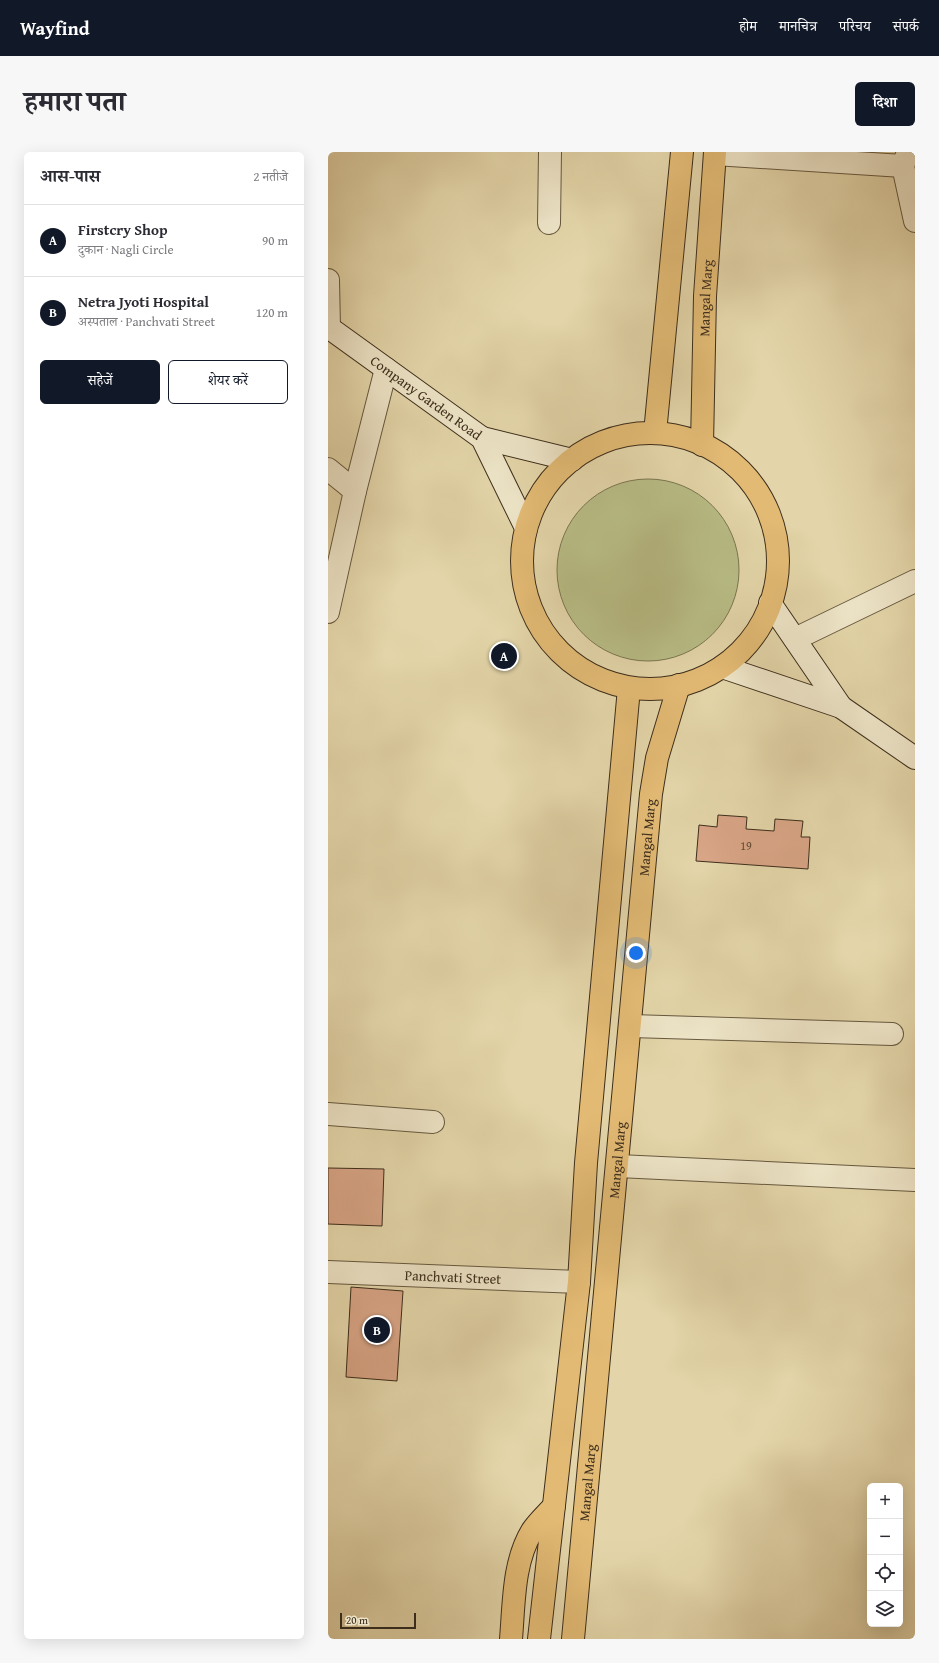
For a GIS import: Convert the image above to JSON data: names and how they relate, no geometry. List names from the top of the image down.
{
  "streets": {
    "main road": ["Mangal Marg"],
    "street": ["Company Garden Road", "Panchvati Street"]
  },
  "house_numbers": ["19"],
  "scale_bar": "20 m",
  "page": {
    "header": "Wayfind",
    "nav": [
      "होम",
      "मानचित्र",
      "परिचय",
      "संपर्क"
    ],
    "title": "हमारा पता",
    "buttons": [
      "दिशा",
      ["सहेजें", "शेयर करें"]
    ],
    "heading": ["आस-पास", "2 नतीजे"],
    "list": [
      {
        "mark": "A",
        "name": "Firstcry Shop",
        "note": "दुकान · Nagli Circle",
        "value": "90 m"
      },
      {
        "mark": "B",
        "name": "Netra Jyoti Hospital",
        "note": "अस्पताल · Panchvati Street",
        "value": "120 m"
      }
    ],
    "pins": ["A", "B"],
    "map_buttons": ["+", "−"],
    "scale": "20 m"
  }
}
